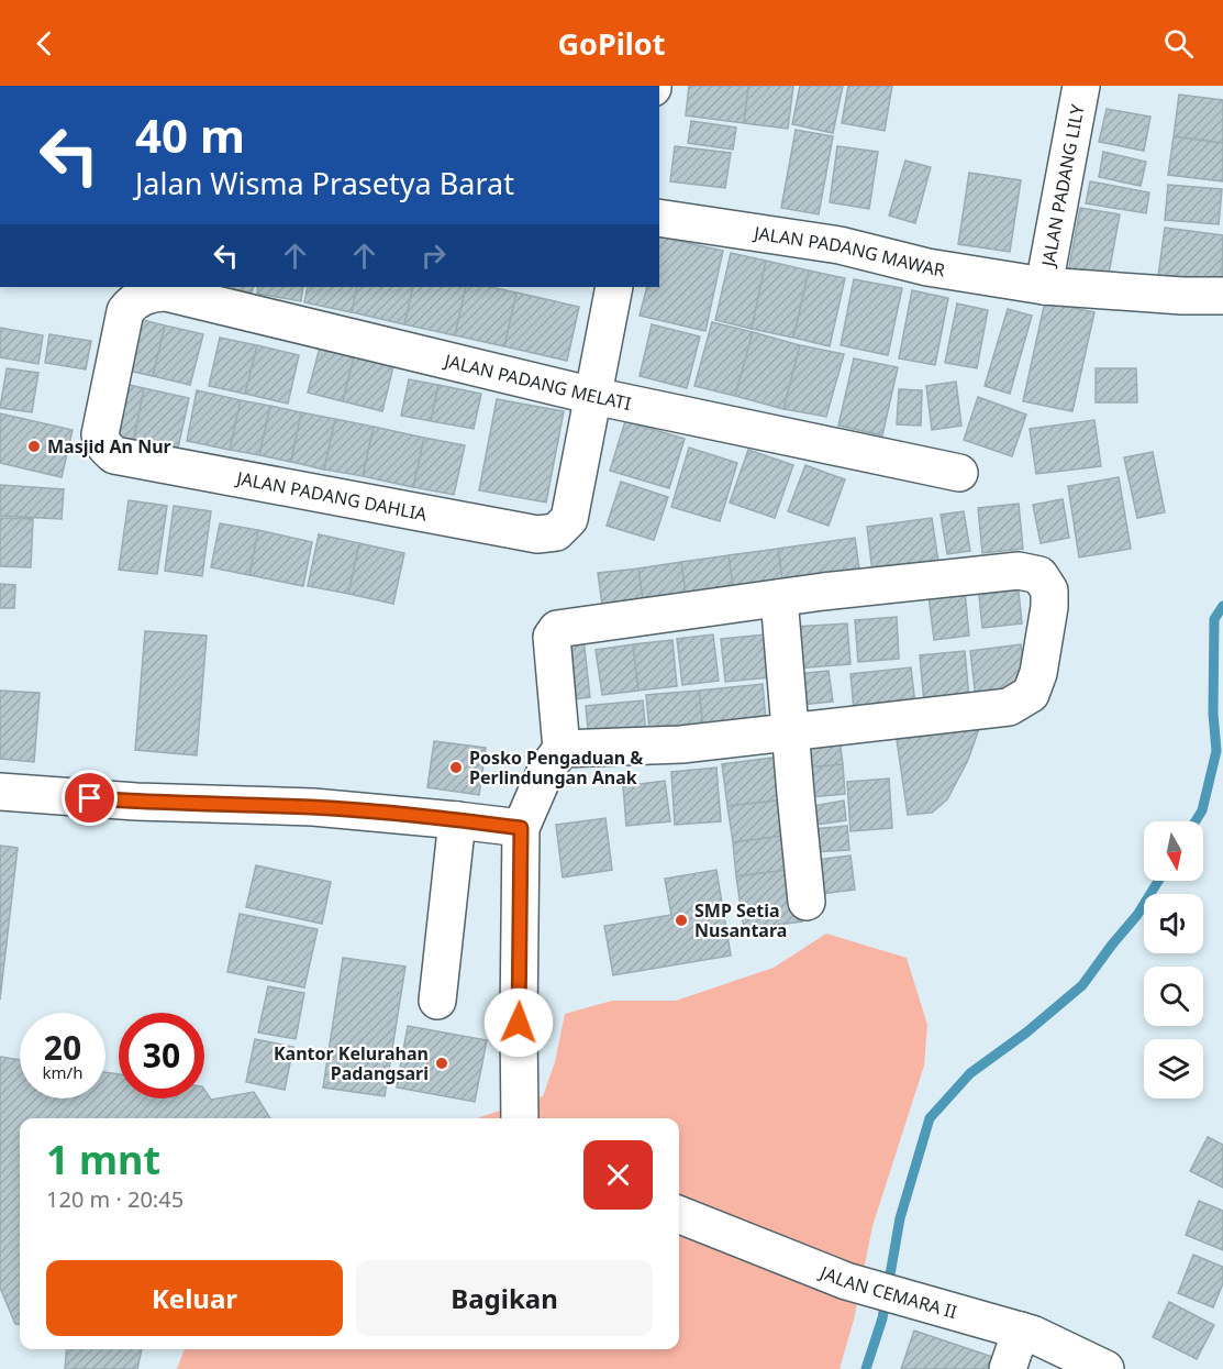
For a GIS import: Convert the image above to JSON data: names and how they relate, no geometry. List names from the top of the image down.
{
  "streets": {
    "street": [
      "JALAN PADANG LILY",
      "JALAN PADANG MAWAR",
      "JALAN PADANG MELATI",
      "JALAN PADANG DAHLIA",
      "JALAN CEMARA II"
    ]
  },
  "crossings": [
    ["JALAN PADANG LILY", "JALAN PADANG MAWAR"],
    ["JALAN PADANG MELATI", "JALAN PADANG DAHLIA"]
  ],
  "places": [
    "Masjid An Nur",
    "Posko Pengaduan & Perlindungan Anak",
    "SMP Setia Nusantara",
    "Kantor Kelurahan Padangsari"
  ],
  "north": "bottom",
  "page": {
    "header": "GoPilot",
    "turn": ["40 m", "Jalan Wisma Prasetya Barat"],
    "speed": "20 km/h",
    "limit": "30",
    "heading": ["1 mnt", "120 m · 20:45"],
    "buttons": ["Keluar", "Bagikan"]
  }
}
